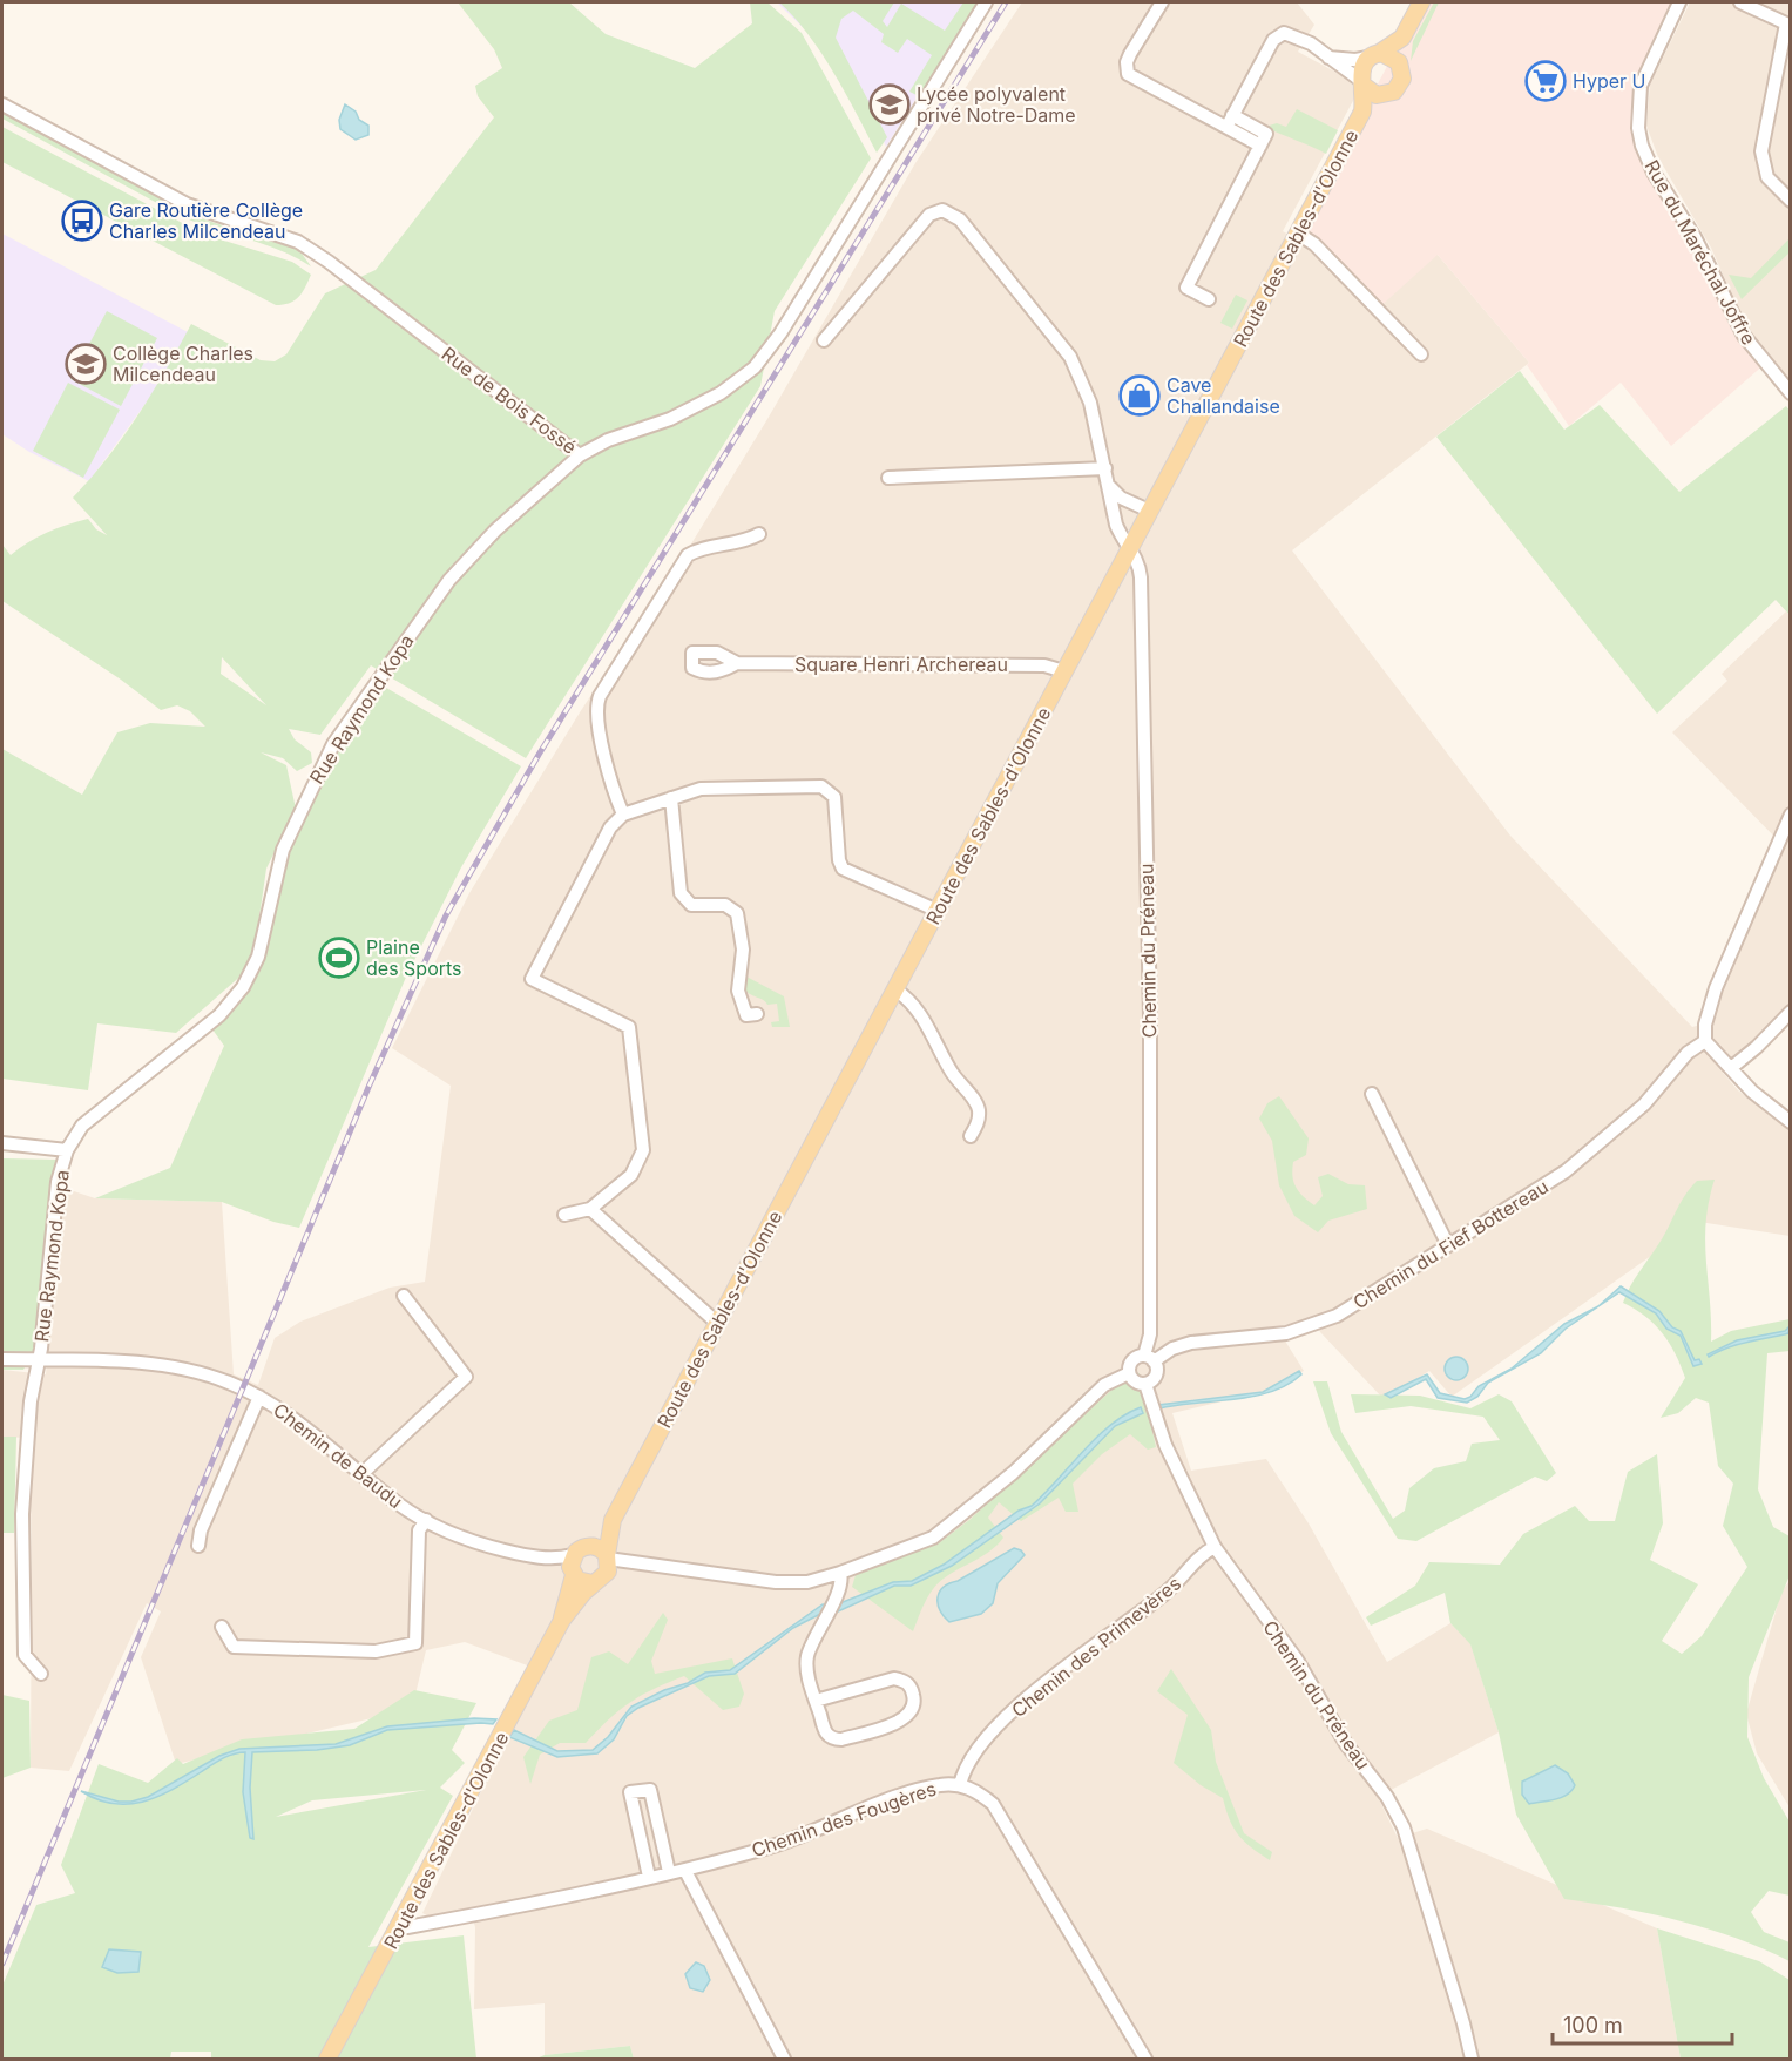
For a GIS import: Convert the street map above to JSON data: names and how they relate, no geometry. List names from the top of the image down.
{
  "streets": {
    "main road": ["Route des Sables-d'Olonne"],
    "street": [
      "Rue du Maréchal Joffre",
      "Rue de Bois Fossé",
      "Square Henri Archereau",
      "Rue Raymond Kopa",
      "Chemin du Préneau",
      "Chemin du Fief Bottereau",
      "Chemin de Baudu",
      "Chemin des Primevères",
      "Chemin des Fougères"
    ]
  },
  "crossings": [
    ["Route des Sables-d'Olonne", "Square Henri Archereau"],
    ["Route des Sables-d'Olonne", "Chemin du Préneau"],
    ["Route des Sables-d'Olonne", "Chemin de Baudu"],
    ["Route des Sables-d'Olonne", "Chemin des Fougères"],
    ["Rue de Bois Fossé", "Rue Raymond Kopa"],
    ["Rue Raymond Kopa", "Chemin de Baudu"],
    ["Chemin du Préneau", "Chemin du Fief Bottereau"],
    ["Chemin du Préneau", "Chemin des Primevères"],
    ["Chemin des Primevères", "Chemin des Fougères"]
  ],
  "places": {
    "supermarket": ["Hyper U"],
    "school or university": ["Lycée polyvalent privé Notre-Dame", "Collège Charles Milcendeau"],
    "bus stop": ["Gare Routière Collège Charles Milcendeau"],
    "shop": ["Cave Challandaise"],
    "sports": ["Plaine des Sports"]
  },
  "scale_bar": "100 m"
}
